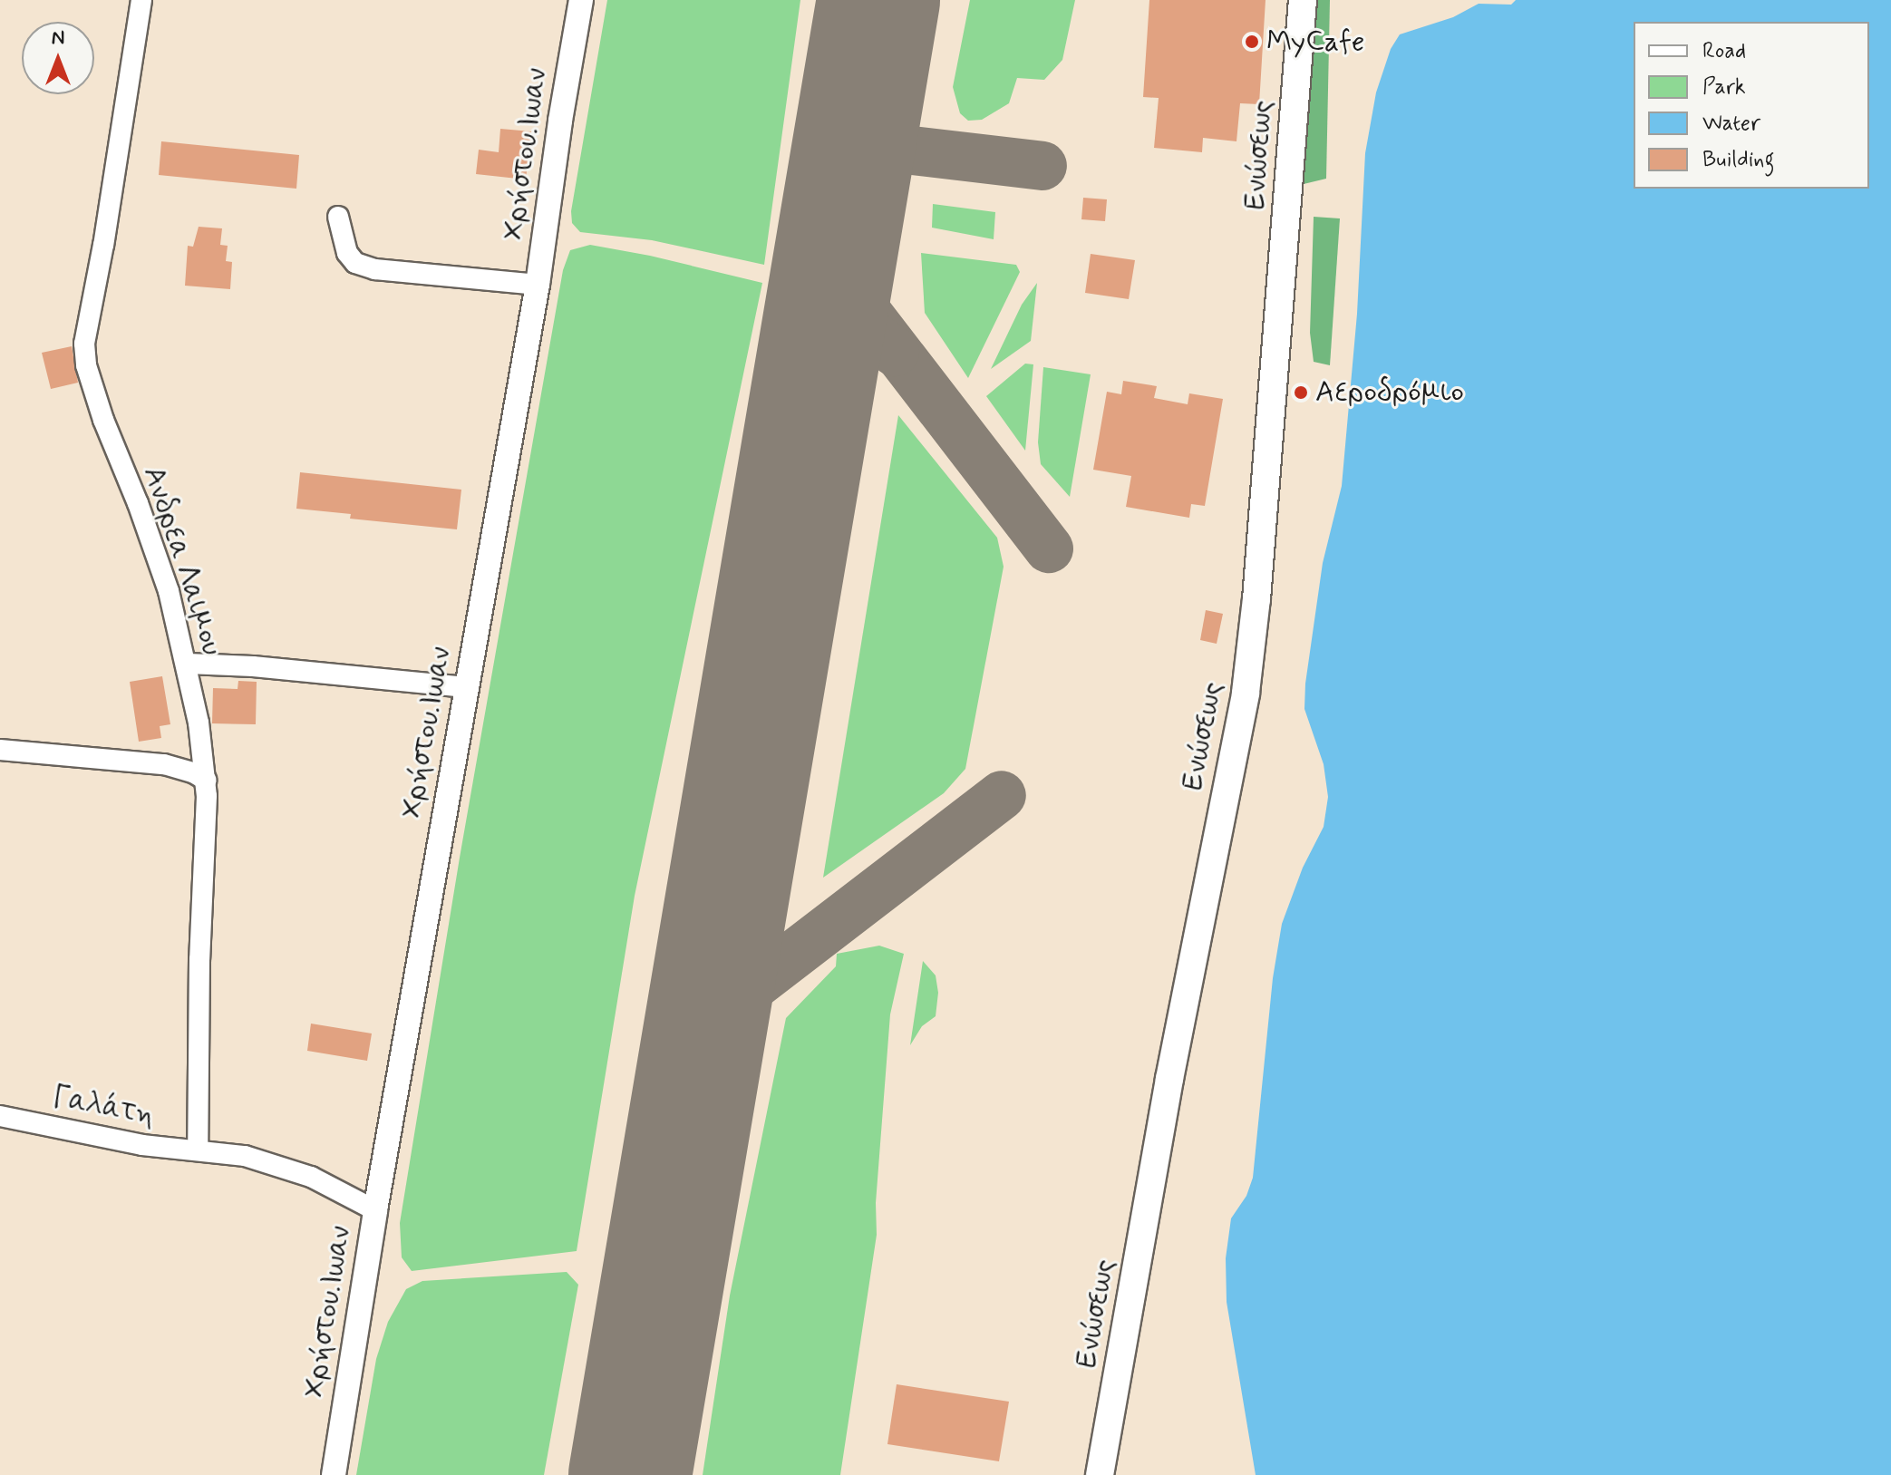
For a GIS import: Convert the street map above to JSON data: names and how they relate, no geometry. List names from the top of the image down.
{
  "streets": {
    "main road": ["Ενώσεως"],
    "street": ["Χρήστου.Ιωαν", "Ανδρεα Λαιμου", "Γαλάτη"]
  },
  "crossings": [
    ["Χρήστου.Ιωαν", "Γαλάτη"],
    ["Ανδρεα Λαιμου", "Γαλάτη"]
  ],
  "places": ["MyCafe", "Αεροδρόμιο"],
  "legend": [
    "Road",
    "Park",
    "Water",
    "Building"
  ],
  "north": "top"
}
